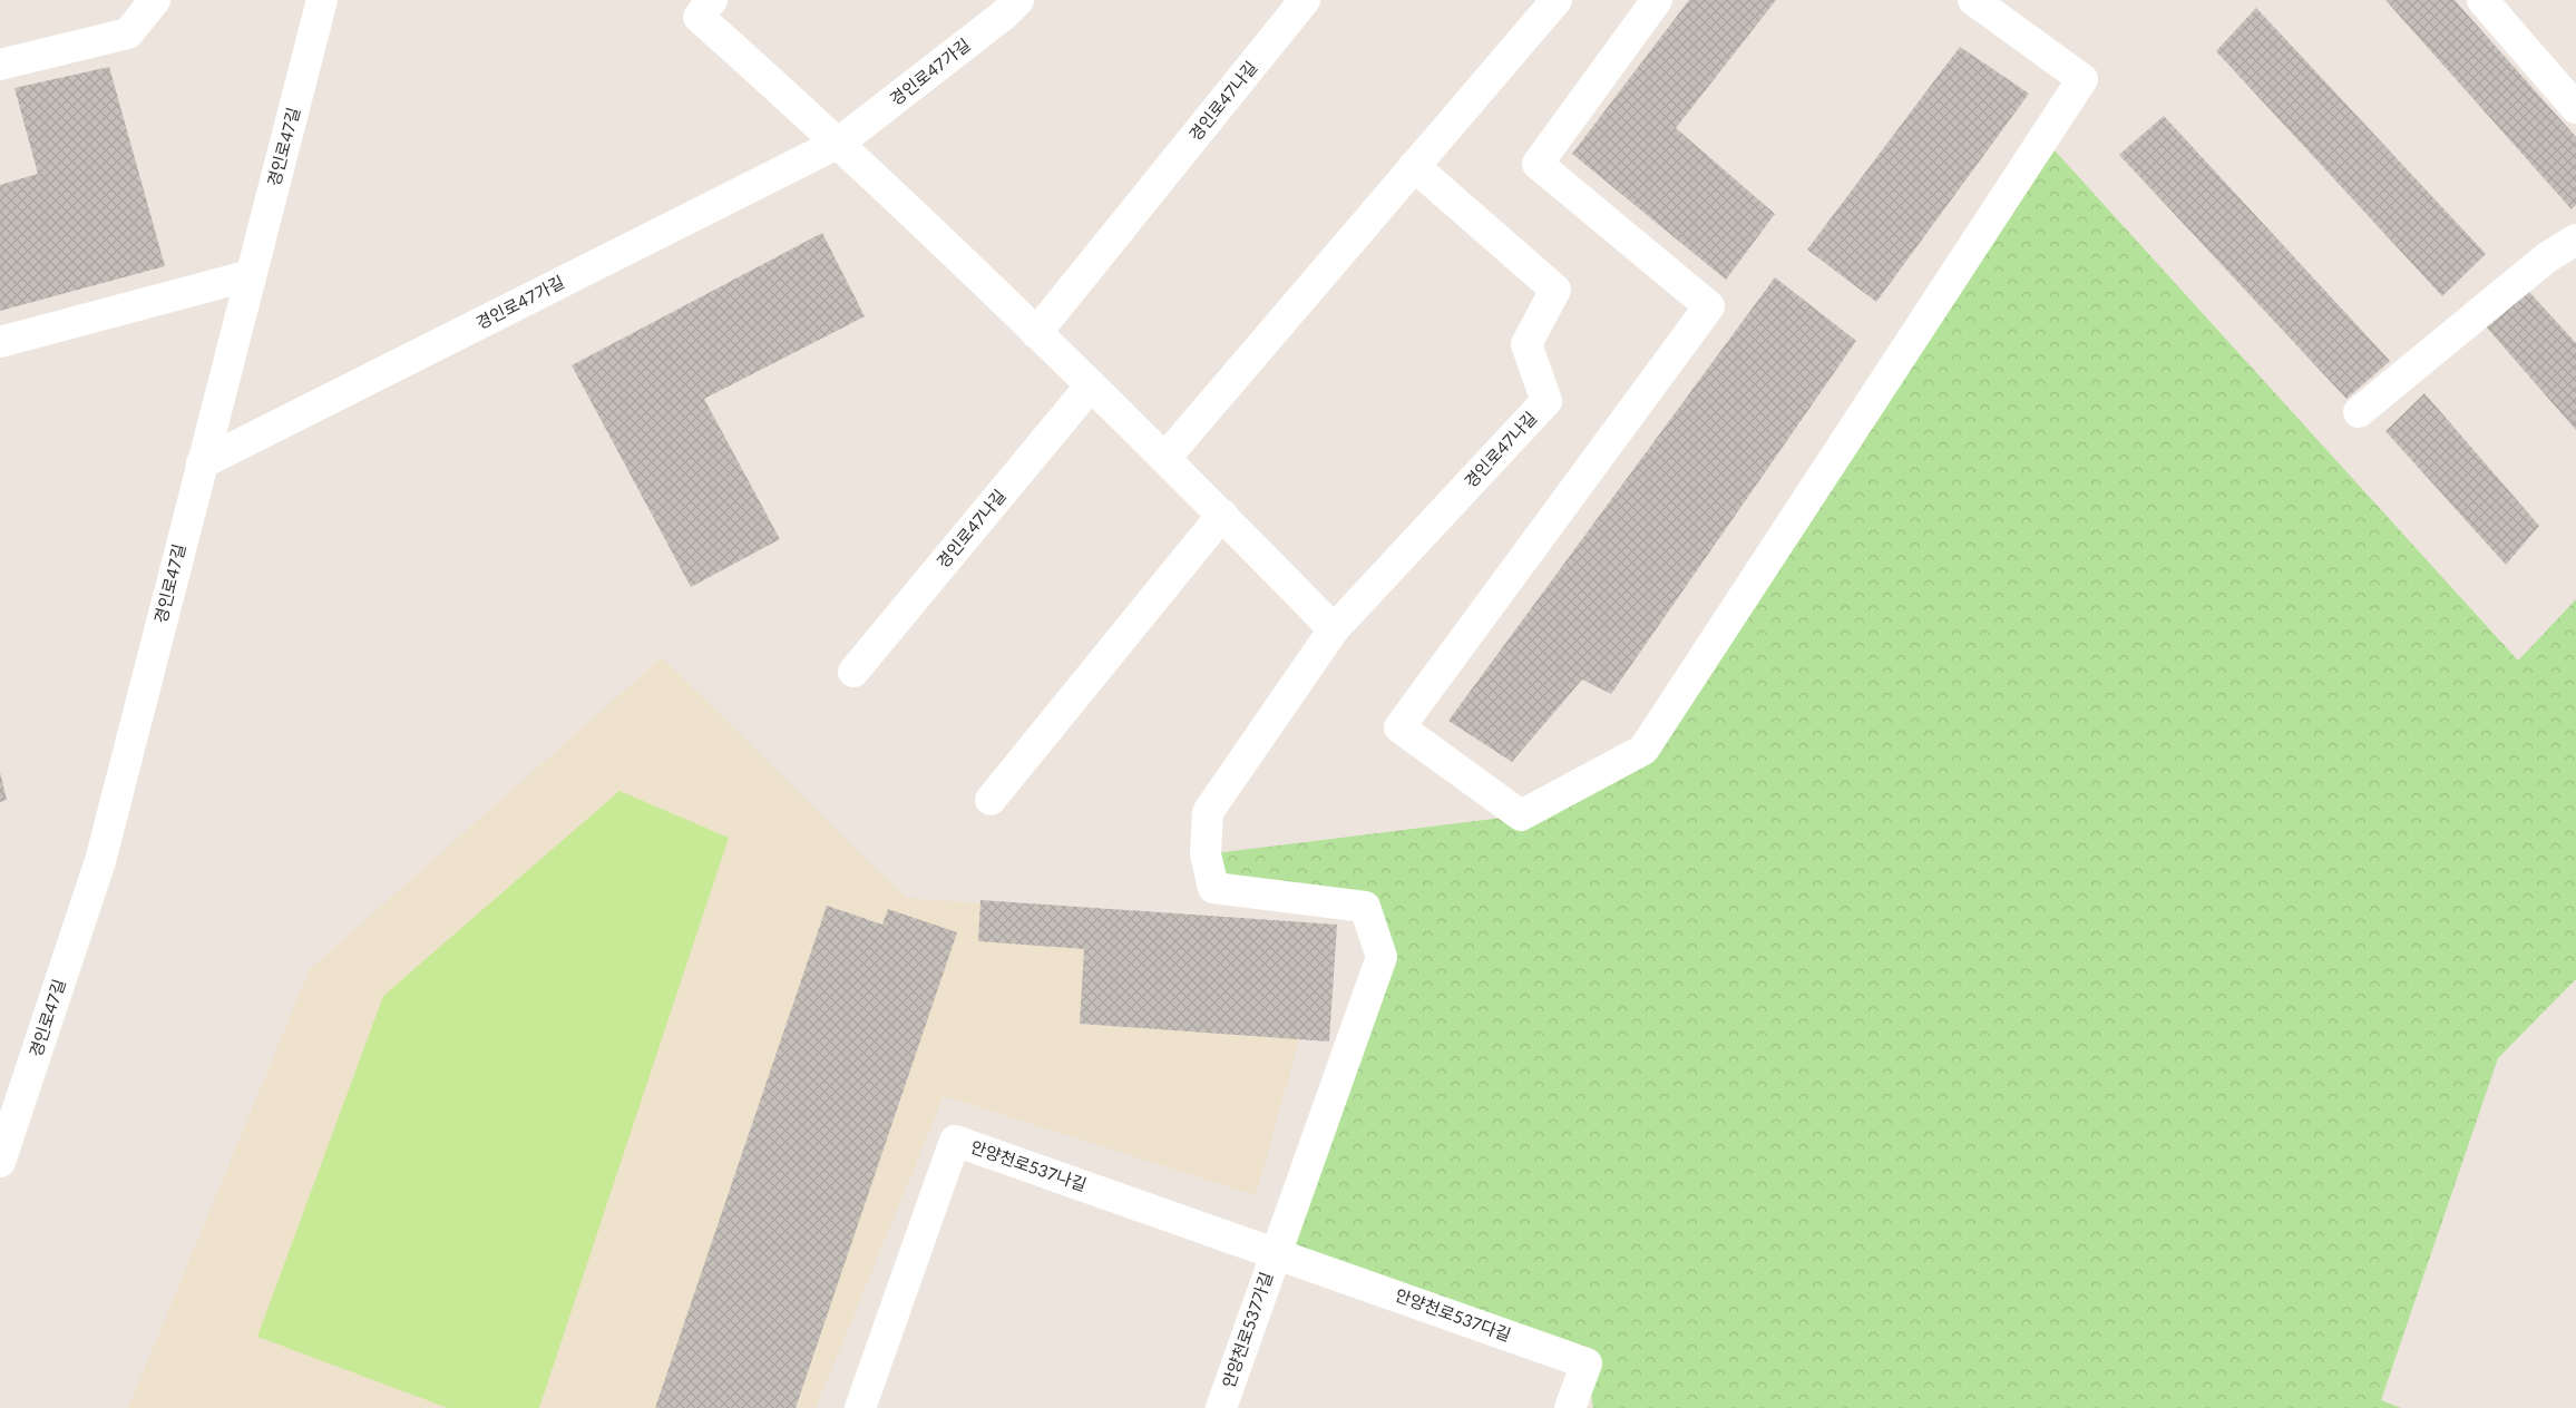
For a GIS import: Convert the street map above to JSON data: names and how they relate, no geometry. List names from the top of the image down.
{
  "streets": {
    "street": [
      "경인로47가길",
      "경인로47나길",
      "경인로47길",
      "안양천로537나길",
      "안양천로537다길",
      "안양천로537가길"
    ]
  },
  "crossings": [
    ["경인로47가길", "경인로47길"],
    ["경인로47나길", "안양천로537가길"],
    ["안양천로537나길", "안양천로537다길"],
    ["안양천로537나길", "안양천로537가길"],
    ["안양천로537다길", "안양천로537가길"]
  ]
}
